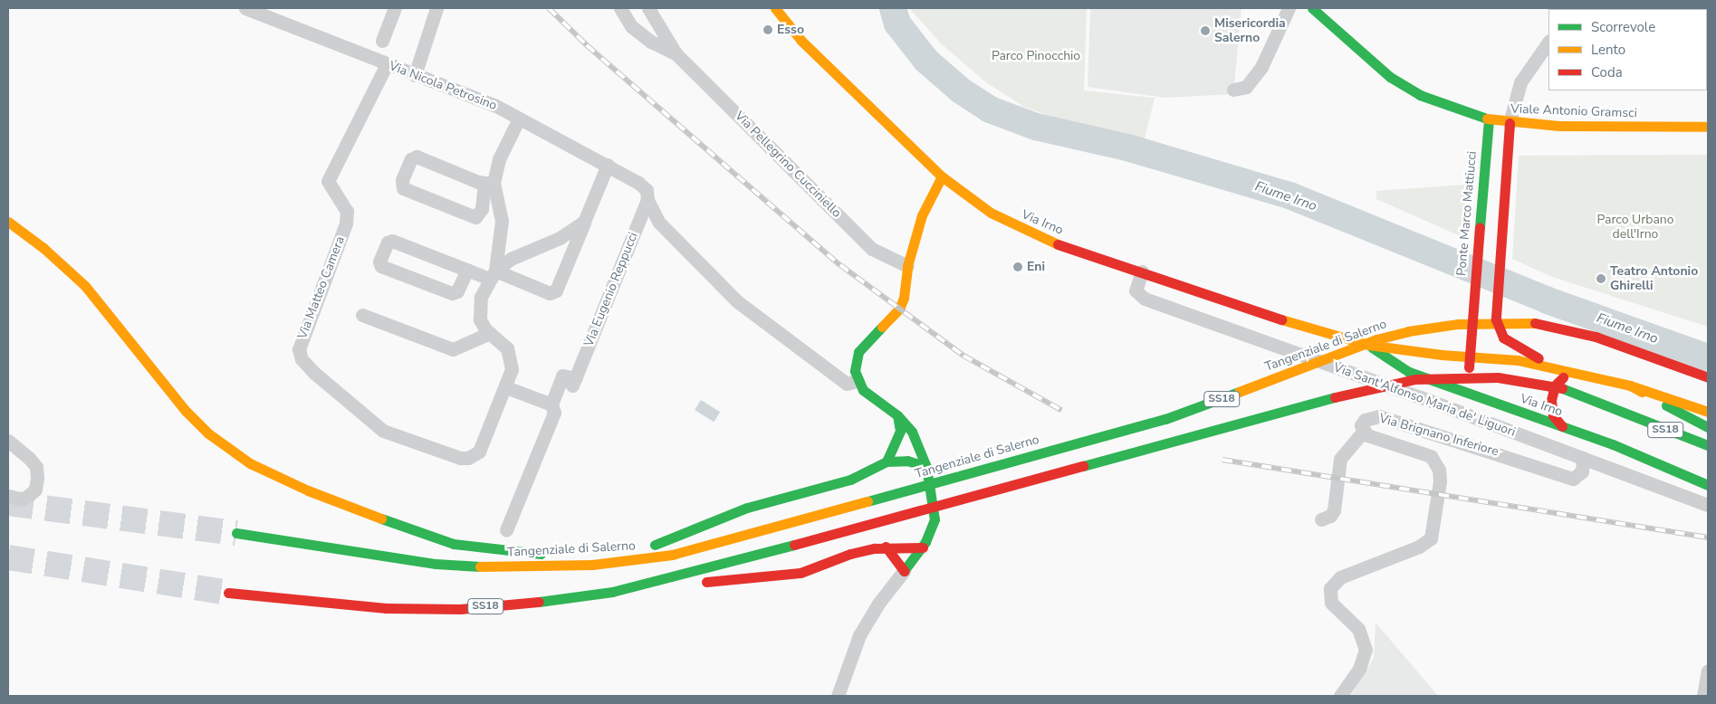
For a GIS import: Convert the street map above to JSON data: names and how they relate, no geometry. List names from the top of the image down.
{
  "streets": {
    "main road": [
      "Viale Antonio Gramsci",
      "Ponte Marco Mattiucci",
      "Via Irno",
      "Tangenziale di Salerno",
      "SS18"
    ],
    "street": [
      "Via Nicola Petrosino",
      "Via Pellegrino Cucciniello",
      "Via Matteo Camera",
      "Via Eugenio Reppucci",
      "Via Sant'Alfonso Maria de' Liguori",
      "Via Brignano Inferiore"
    ]
  },
  "crossings": [
    ["Via Nicola Petrosino", "Via Matteo Camera"],
    ["Via Nicola Petrosino", "Via Eugenio Reppucci"],
    ["Viale Antonio Gramsci", "Ponte Marco Mattiucci"],
    ["Ponte Marco Mattiucci", "Via Irno"],
    ["Via Irno", "Via Sant'Alfonso Maria de' Liguori"],
    ["Via Sant'Alfonso Maria de' Liguori", "Via Brignano Inferiore"]
  ],
  "water": ["Fiume Irno"],
  "parks": ["Parco Pinocchio", "Parco Urbano dell'Irno"],
  "places": [
    "Esso",
    "Misericordia Salerno",
    "Eni",
    "Teatro Antonio Ghirelli"
  ],
  "legend": ["Scorrevole", "Lento", "Coda"]
}
